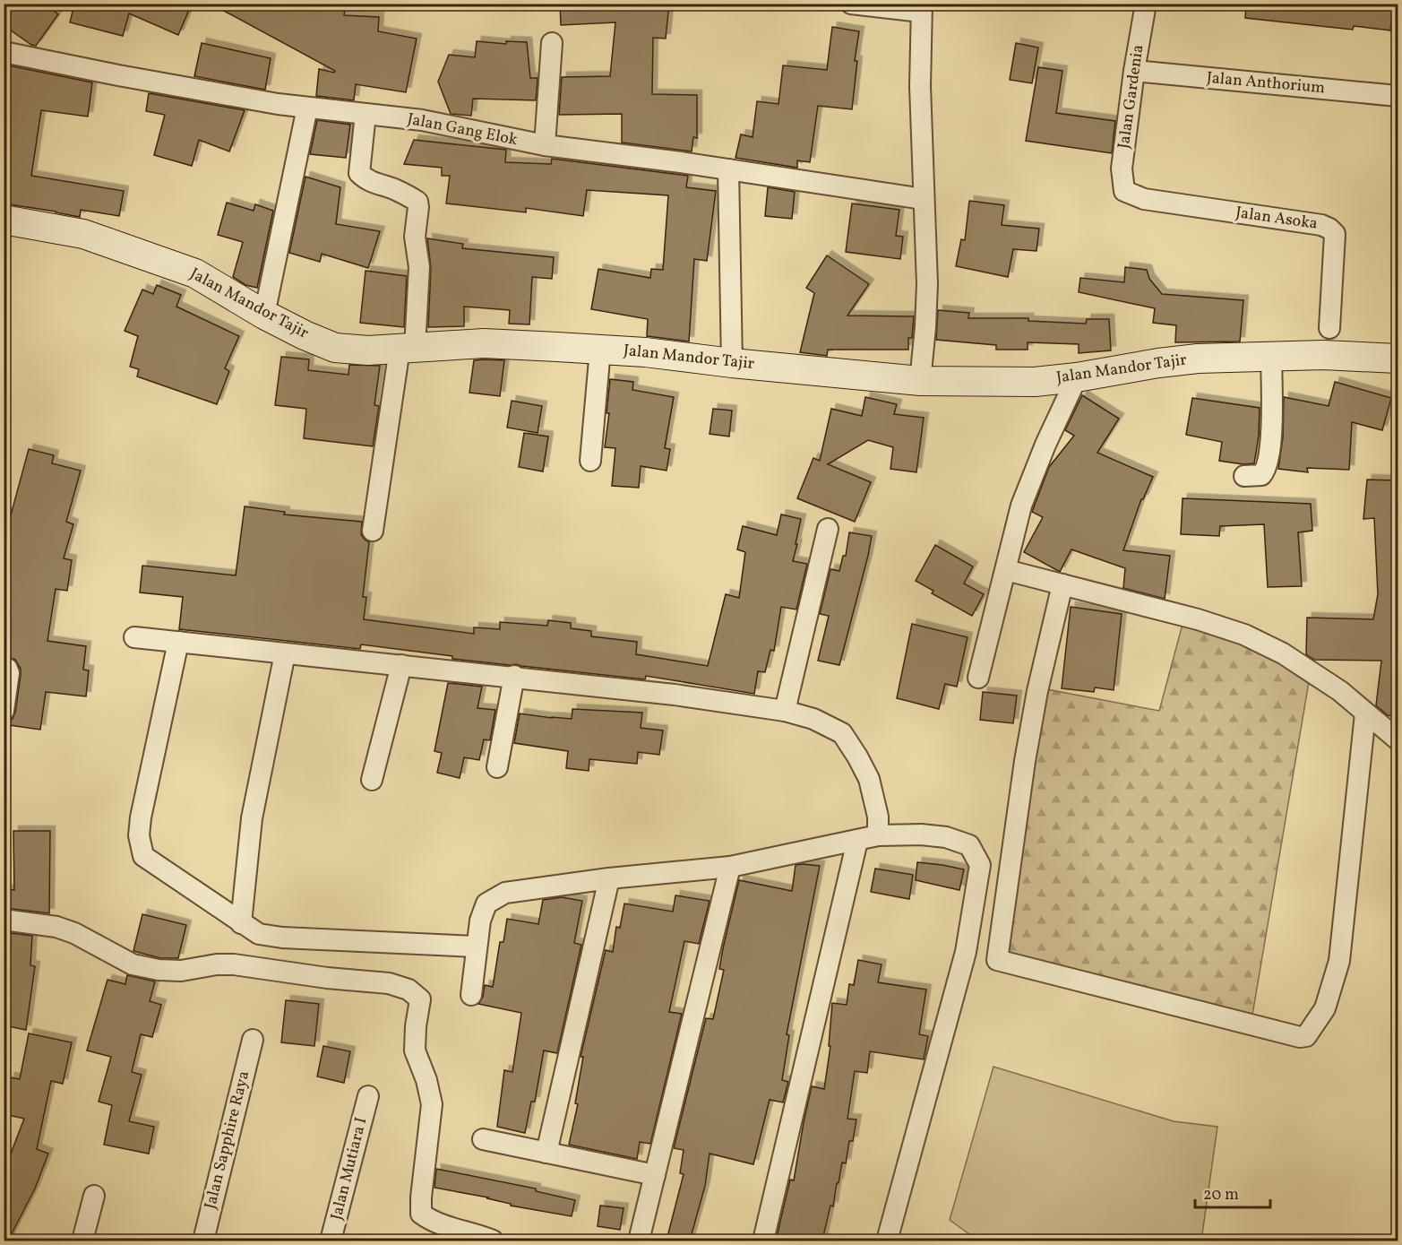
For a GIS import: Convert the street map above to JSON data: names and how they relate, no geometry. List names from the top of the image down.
{
  "streets": {
    "main road": ["Jalan Mandor Tajir"],
    "street": [
      "Jalan Anthorium",
      "Jalan Gardenia",
      "Jalan Gang Elok",
      "Jalan Asoka",
      "Jalan Sapphire Raya",
      "Jalan Mutiara I"
    ]
  },
  "crossings": [
    ["Jalan Anthorium", "Jalan Gardenia"],
    ["Jalan Gardenia", "Jalan Asoka"]
  ],
  "scale_bar": "20 m"
}
